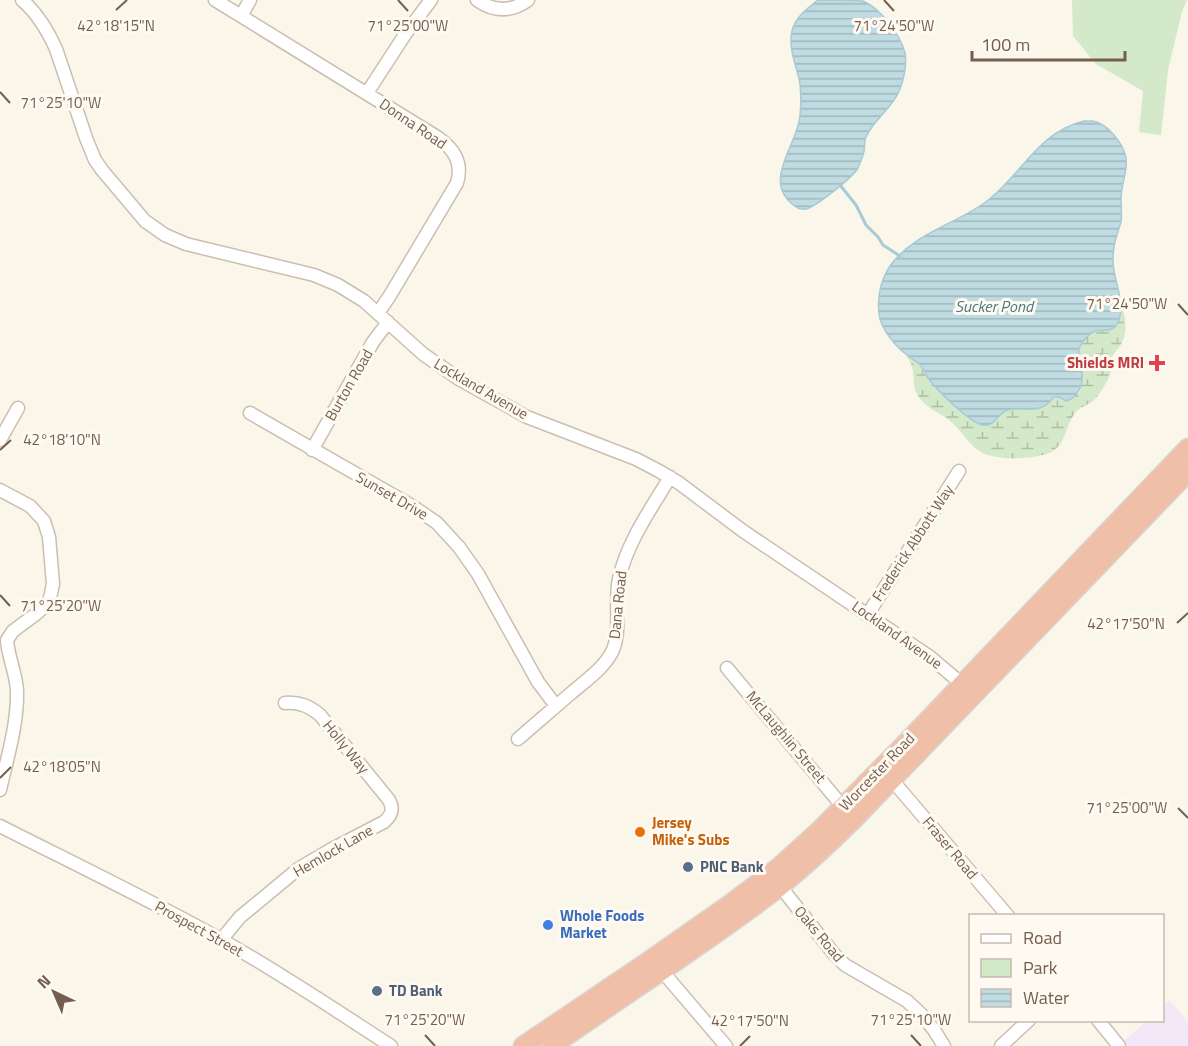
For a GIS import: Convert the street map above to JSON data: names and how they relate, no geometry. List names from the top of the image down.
{
  "streets": {
    "highway": ["Worcester Road"],
    "street": [
      "Donna Road",
      "Burton Road",
      "Lockland Avenue",
      "Sunset Drive",
      "Frederick Abbott Way",
      "Dana Road",
      "McLaughlin Street",
      "Holly Way",
      "Fraser Road",
      "Hemlock Lane",
      "Prospect Street",
      "Oaks Road"
    ]
  },
  "crossings": [
    ["Donna Road", "Lockland Avenue"],
    ["Burton Road", "Lockland Avenue"],
    ["Burton Road", "Sunset Drive"],
    ["Lockland Avenue", "Frederick Abbott Way"],
    ["Lockland Avenue", "Dana Road"],
    ["Lockland Avenue", "Worcester Road"],
    ["Sunset Drive", "Dana Road"],
    ["McLaughlin Street", "Worcester Road"],
    ["Holly Way", "Hemlock Lane"],
    ["Worcester Road", "Fraser Road"],
    ["Worcester Road", "Oaks Road"],
    ["Hemlock Lane", "Prospect Street"]
  ],
  "water": ["Sucker Pond"],
  "places": {
    "health": ["Shields MRI"],
    "other": [
      "Jersey Mike's Subs",
      "PNC Bank",
      "Whole Foods Market",
      "TD Bank"
    ]
  },
  "legend": ["Road", "Park", "Water"],
  "scale_bar": "100 m",
  "north": "top left",
  "coordinates": [
    "42°18'15\"N",
    "71°24'50\"W",
    "71°25'00\"W",
    "71°25'10\"W",
    "42°18'10\"N",
    "71°25'20\"W",
    "42°17'50\"N",
    "42°18'05\"N"
  ]
}
